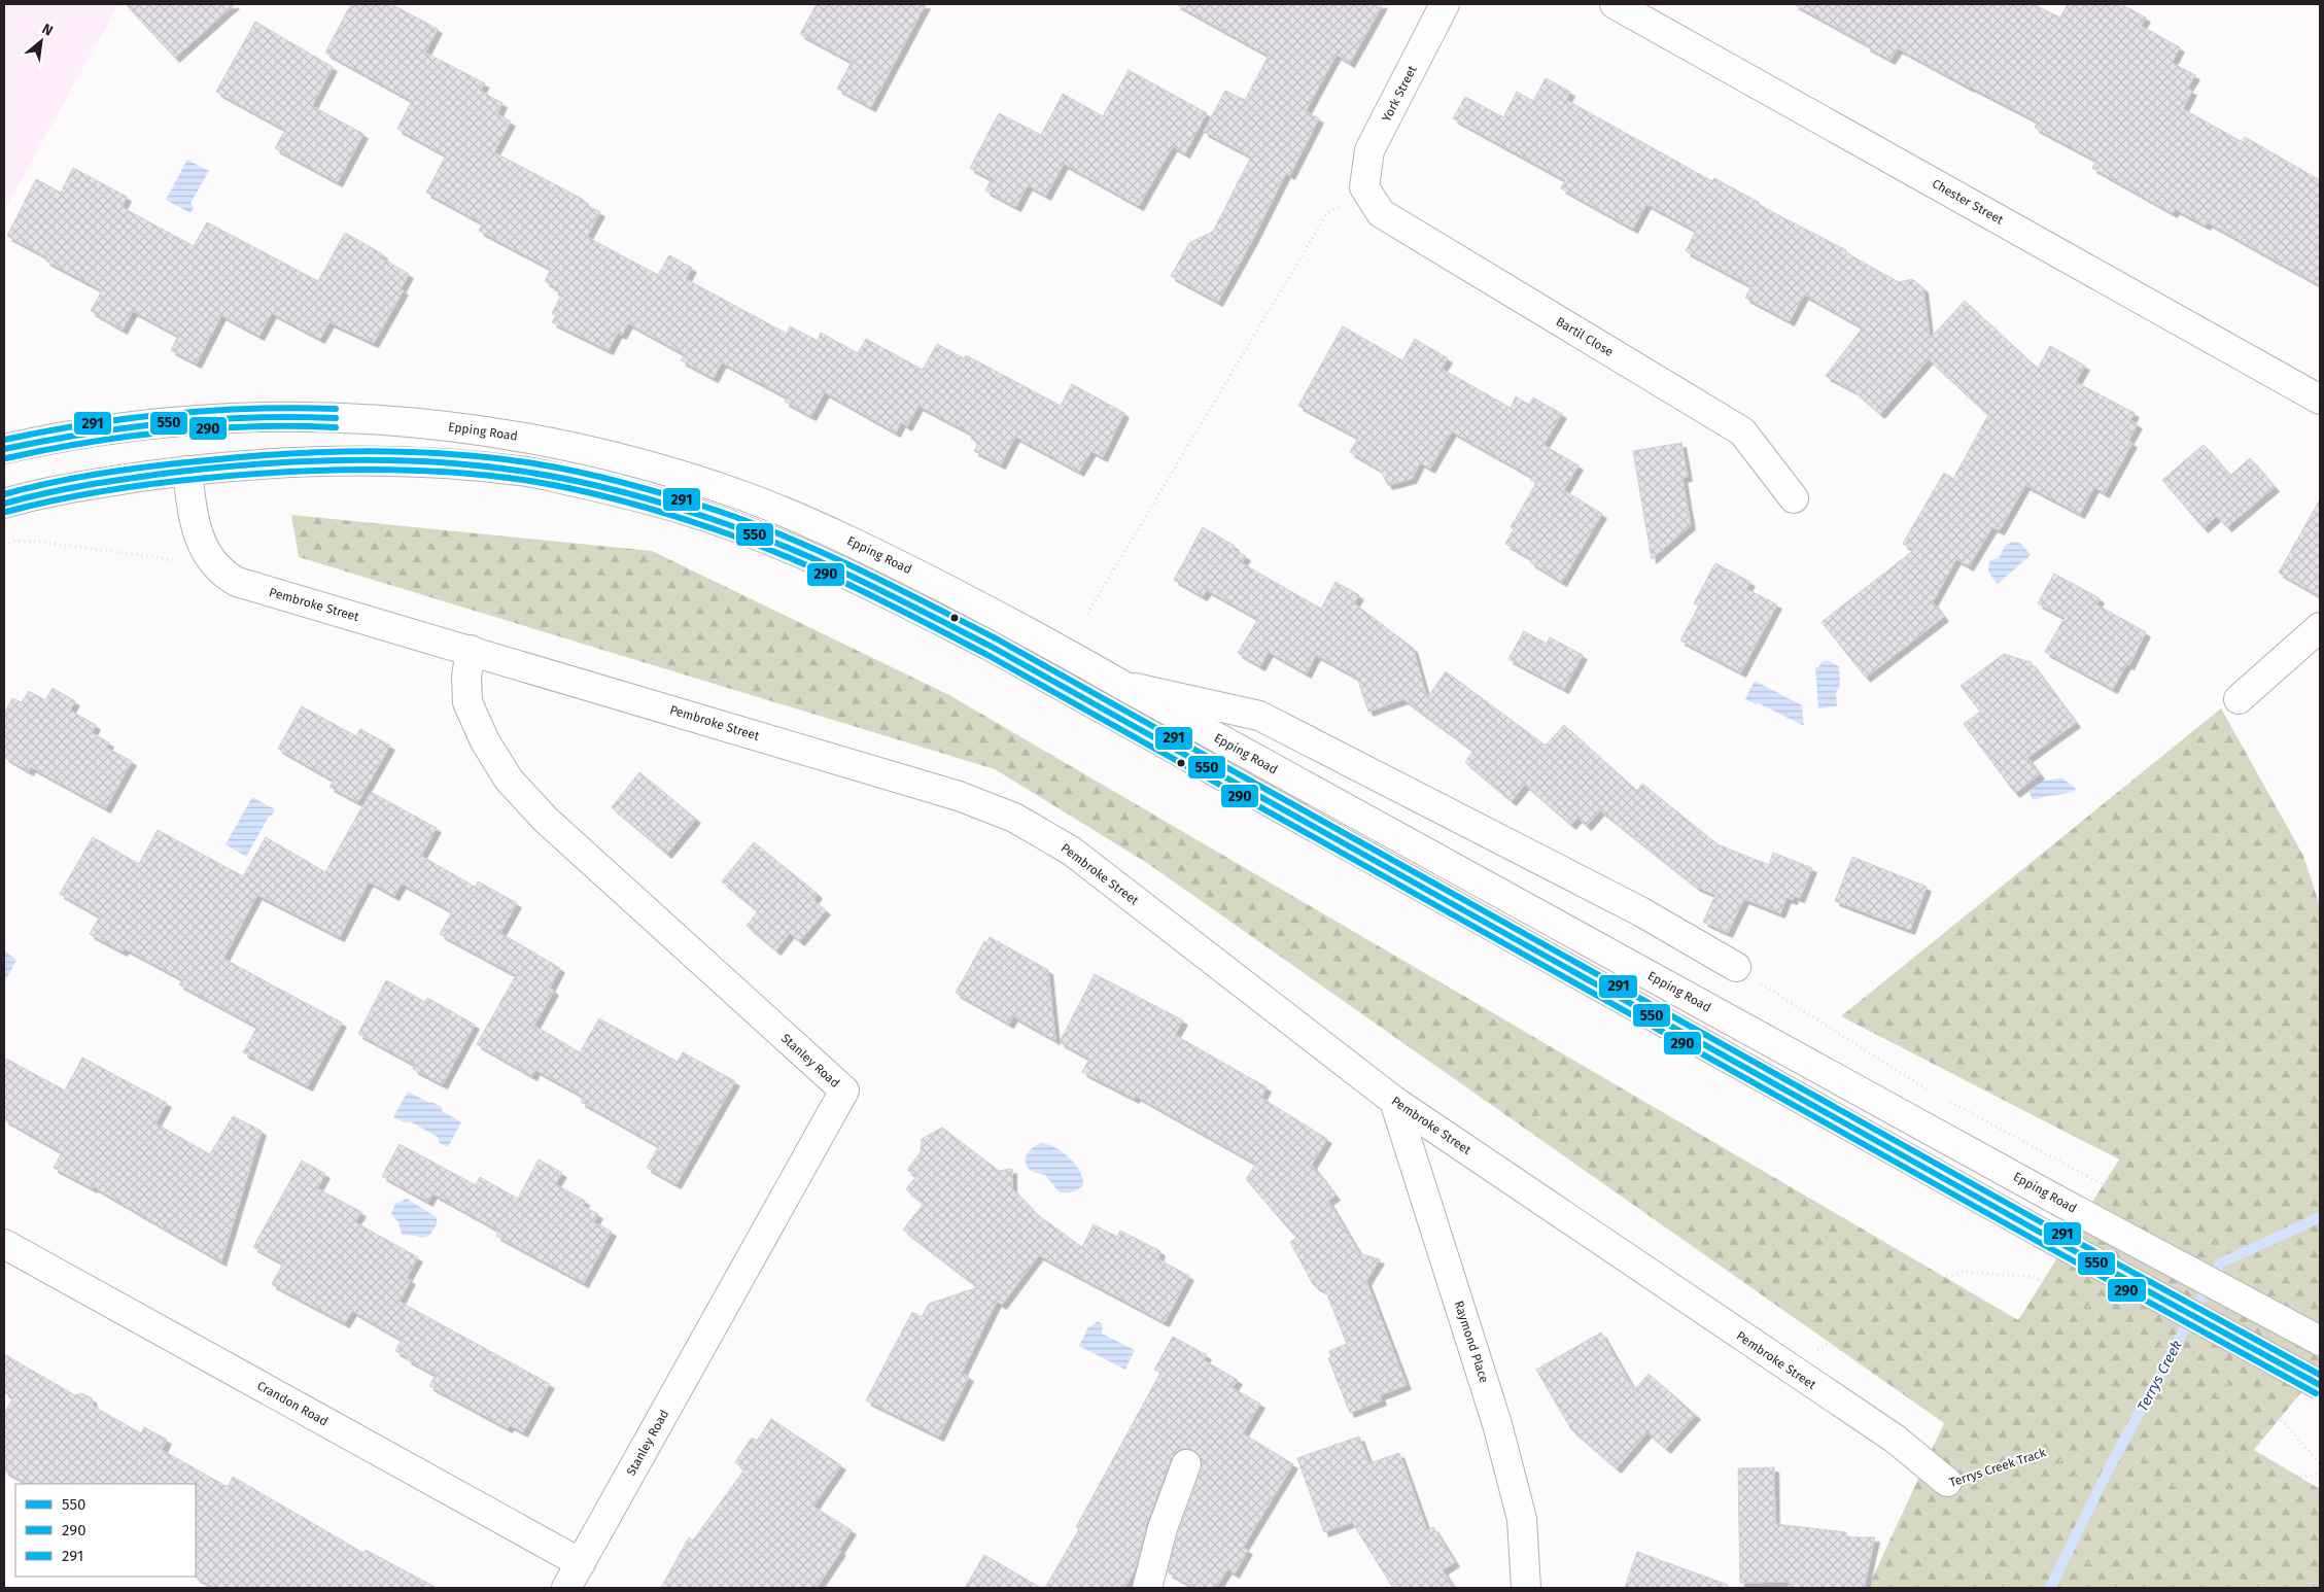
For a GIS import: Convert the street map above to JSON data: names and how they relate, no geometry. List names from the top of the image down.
{
  "streets": {
    "street": [
      "York Street",
      "Chester Street",
      "Bartil Close",
      "Epping Road",
      "Pembroke Street",
      "Stanley Road",
      "Raymond Place",
      "Crandon Road"
    ],
    "path": ["Terrys Creek Track"]
  },
  "crossings": [
    ["York Street", "Bartil Close"],
    ["Pembroke Street", "Stanley Road"],
    ["Pembroke Street", "Raymond Place"],
    ["Pembroke Street", "Terrys Creek Track"],
    ["Stanley Road", "Crandon Road"]
  ],
  "water": ["Terrys Creek"],
  "lines": ["transit line 291", "transit line 550", "transit line 290"],
  "legend": ["550", "290", "291"],
  "north": "top right"
}
